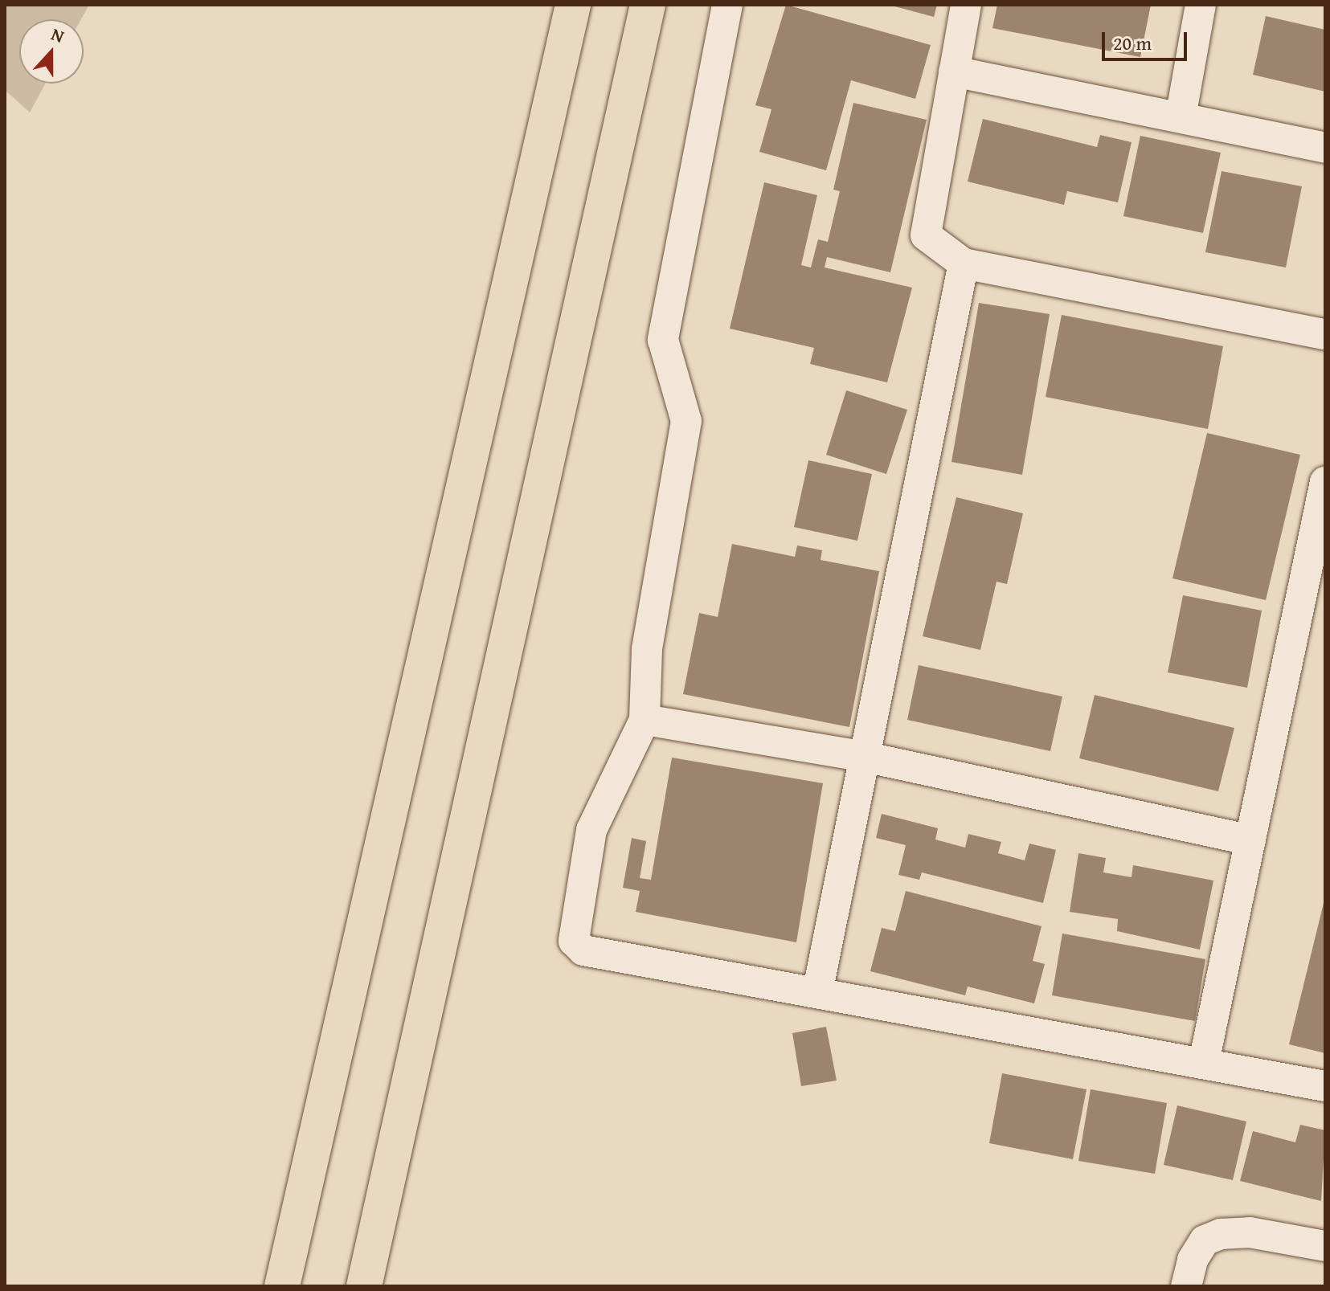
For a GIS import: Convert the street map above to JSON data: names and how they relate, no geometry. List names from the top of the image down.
{
  "scale_bar": "20 m",
  "north": "top"
}
